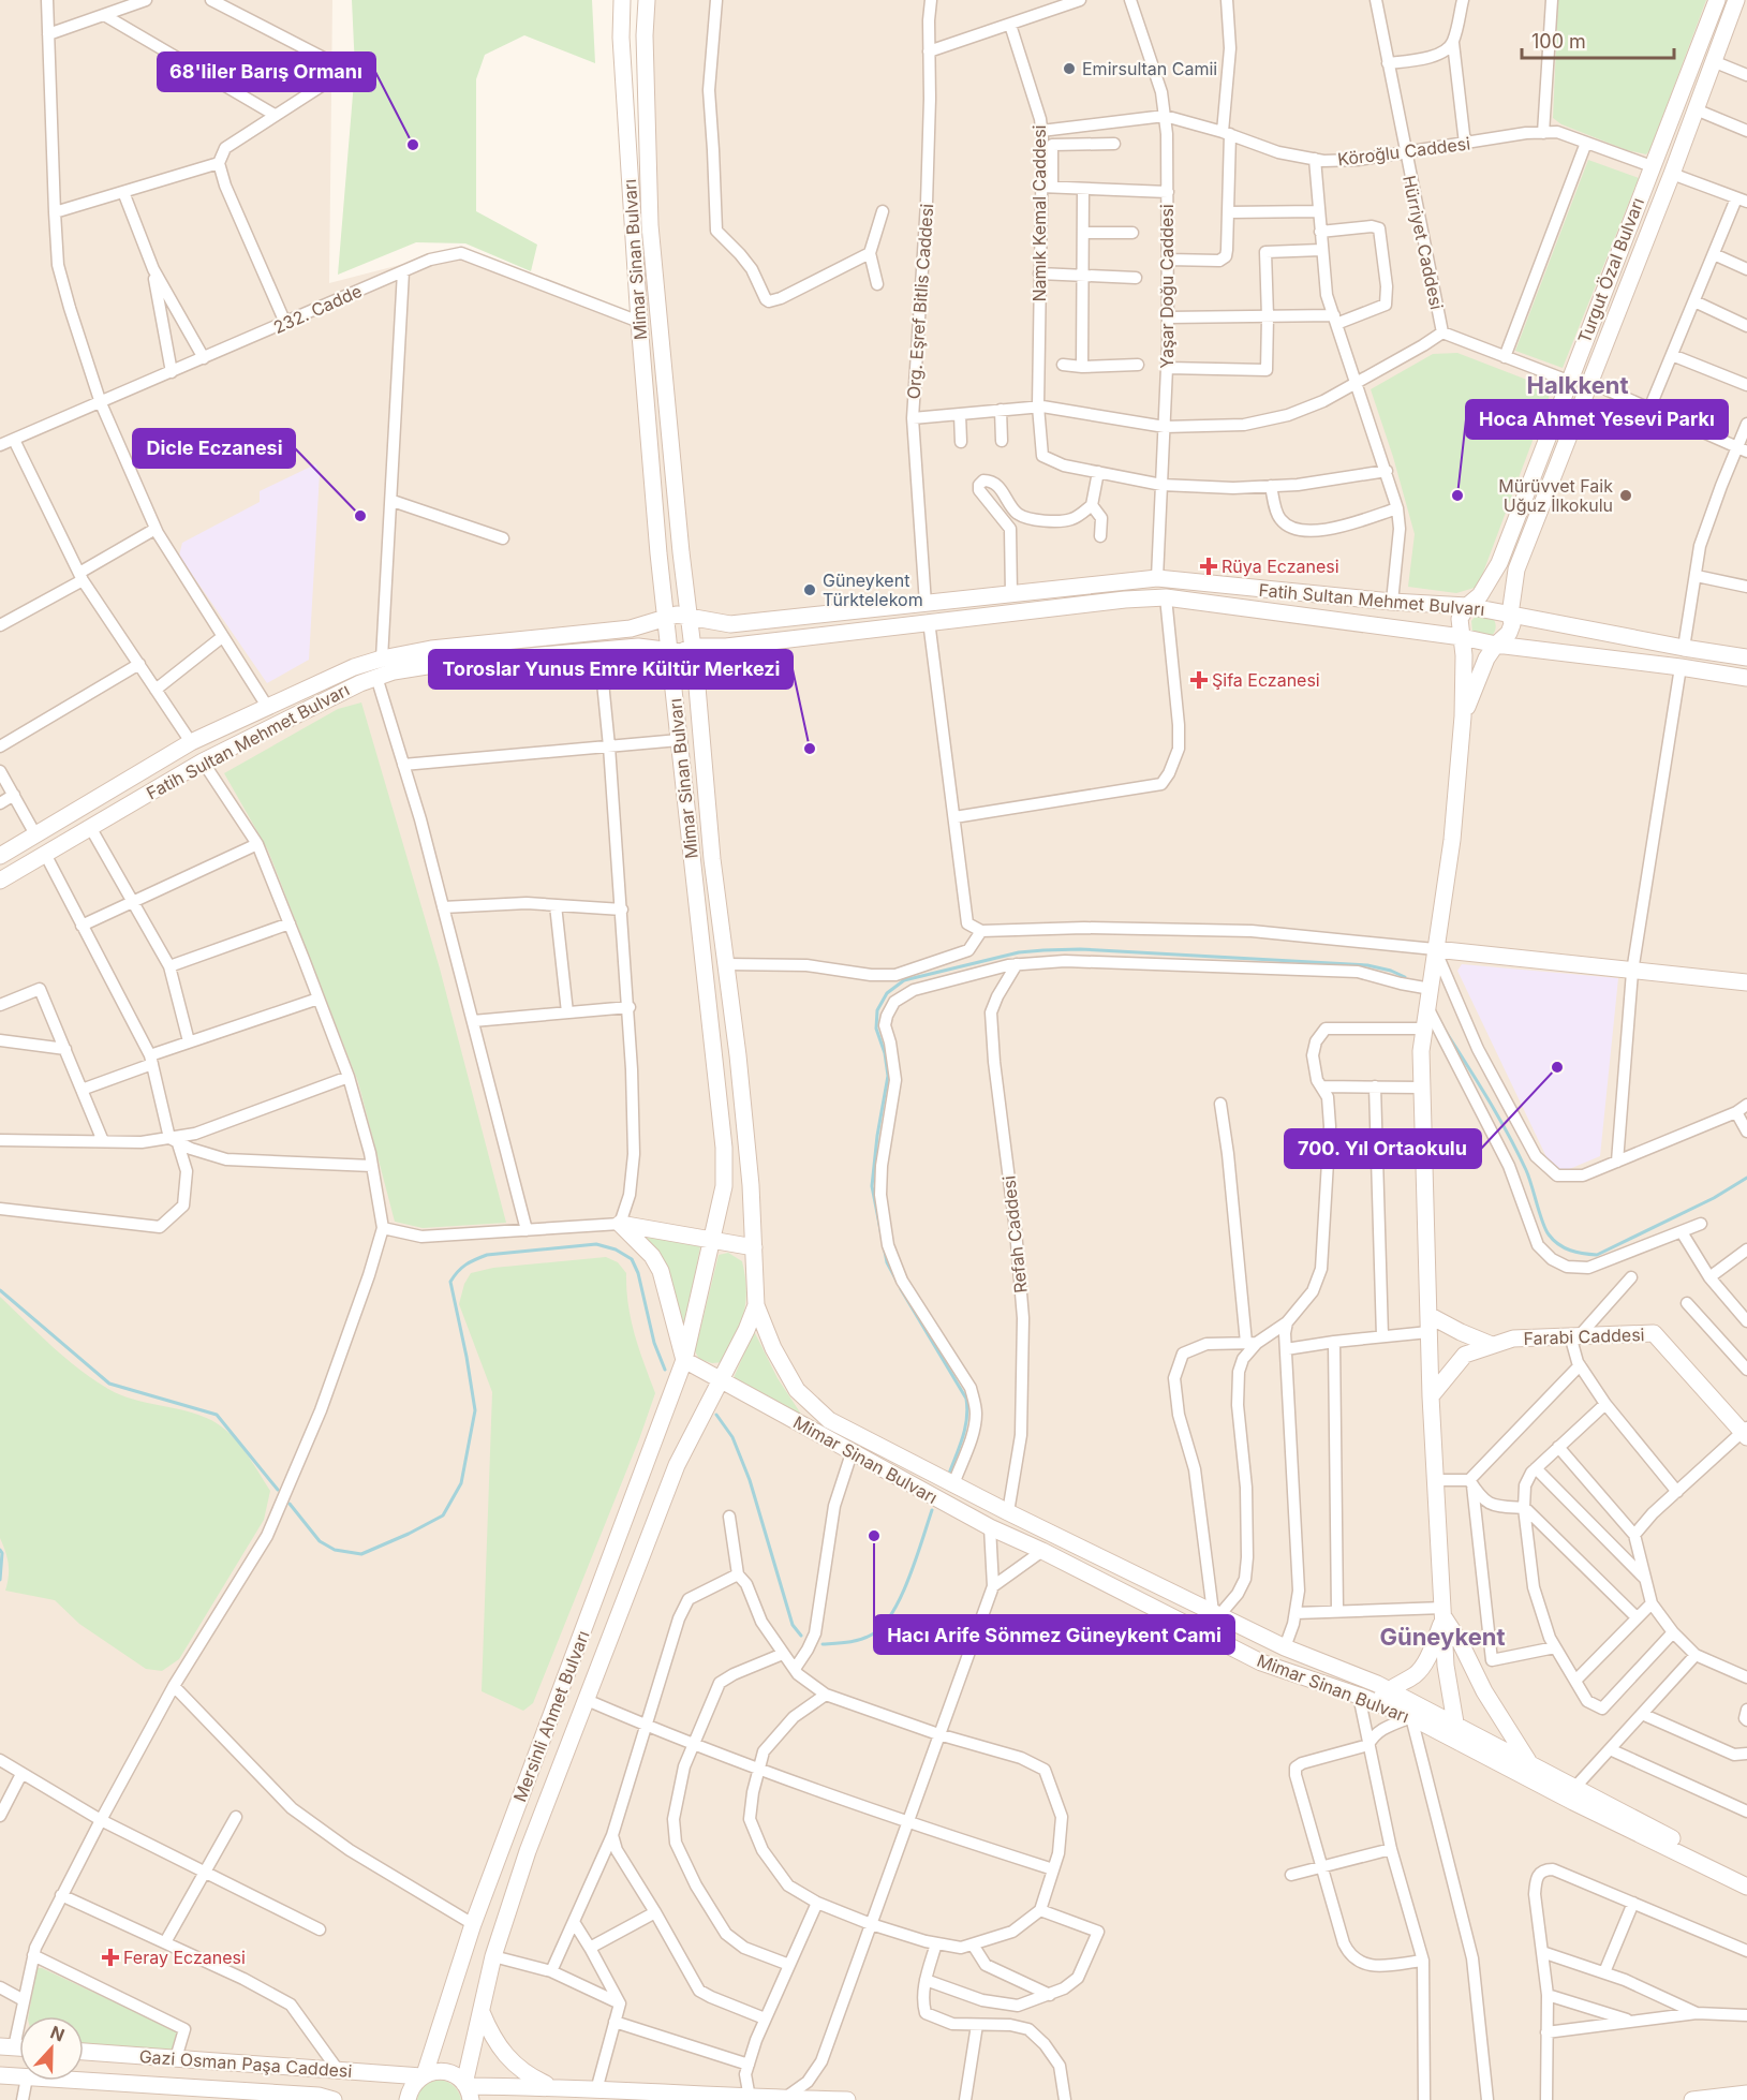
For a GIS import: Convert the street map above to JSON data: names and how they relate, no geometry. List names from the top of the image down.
{
  "streets": {
    "main road": [
      "Mimar Sinan Bulvarı",
      "Turgut Özal Bulvarı",
      "Fatih Sultan Mehmet Bulvarı",
      "Farabi Caddesi",
      "Mersinli Ahmet Bulvarı",
      "Gazi Osman Paşa Caddesi"
    ],
    "street": [
      "Köroğlu Caddesi",
      "Namık Kemal Caddesi",
      "Hürriyet Caddesi",
      "Yaşar Doğu Caddesi",
      "Org. Eşref Bitlis Caddesi",
      "232. Cadde",
      "Refah Caddesi"
    ]
  },
  "crossings": [
    ["Köroğlu Caddesi", "Namık Kemal Caddesi"],
    ["Köroğlu Caddesi", "Hürriyet Caddesi"],
    ["Köroğlu Caddesi", "Turgut Özal Bulvarı"],
    ["Köroğlu Caddesi", "Yaşar Doğu Caddesi"],
    ["Mimar Sinan Bulvarı", "232. Cadde"],
    ["Mimar Sinan Bulvarı", "Fatih Sultan Mehmet Bulvarı"],
    ["Mimar Sinan Bulvarı", "Refah Caddesi"],
    ["Mimar Sinan Bulvarı", "Mersinli Ahmet Bulvarı"],
    ["Turgut Özal Bulvarı", "Fatih Sultan Mehmet Bulvarı"],
    ["Yaşar Doğu Caddesi", "Fatih Sultan Mehmet Bulvarı"],
    ["Org. Eşref Bitlis Caddesi", "Fatih Sultan Mehmet Bulvarı"],
    ["Mersinli Ahmet Bulvarı", "Gazi Osman Paşa Caddesi"]
  ],
  "districts": ["Halkkent", "Güneykent"],
  "places": {
    "other": [
      "Emirsultan Camii",
      "68'liler Barış Ormanı",
      "Hoca Ahmet Yesevi Parkı",
      "Mürüvvet Faik Uğuz İlkokulu",
      "Dicle Eczanesi",
      "Güneykent Türktelekom",
      "Toroslar Yunus Emre Kültür Merkezi",
      "700. Yıl Ortaokulu",
      "Hacı Arife Sönmez Güneykent Cami"
    ],
    "health": ["Rüya Eczanesi", "Şifa Eczanesi", "Feray Eczanesi"]
  },
  "scale_bar": "100 m",
  "north": "top"
}
